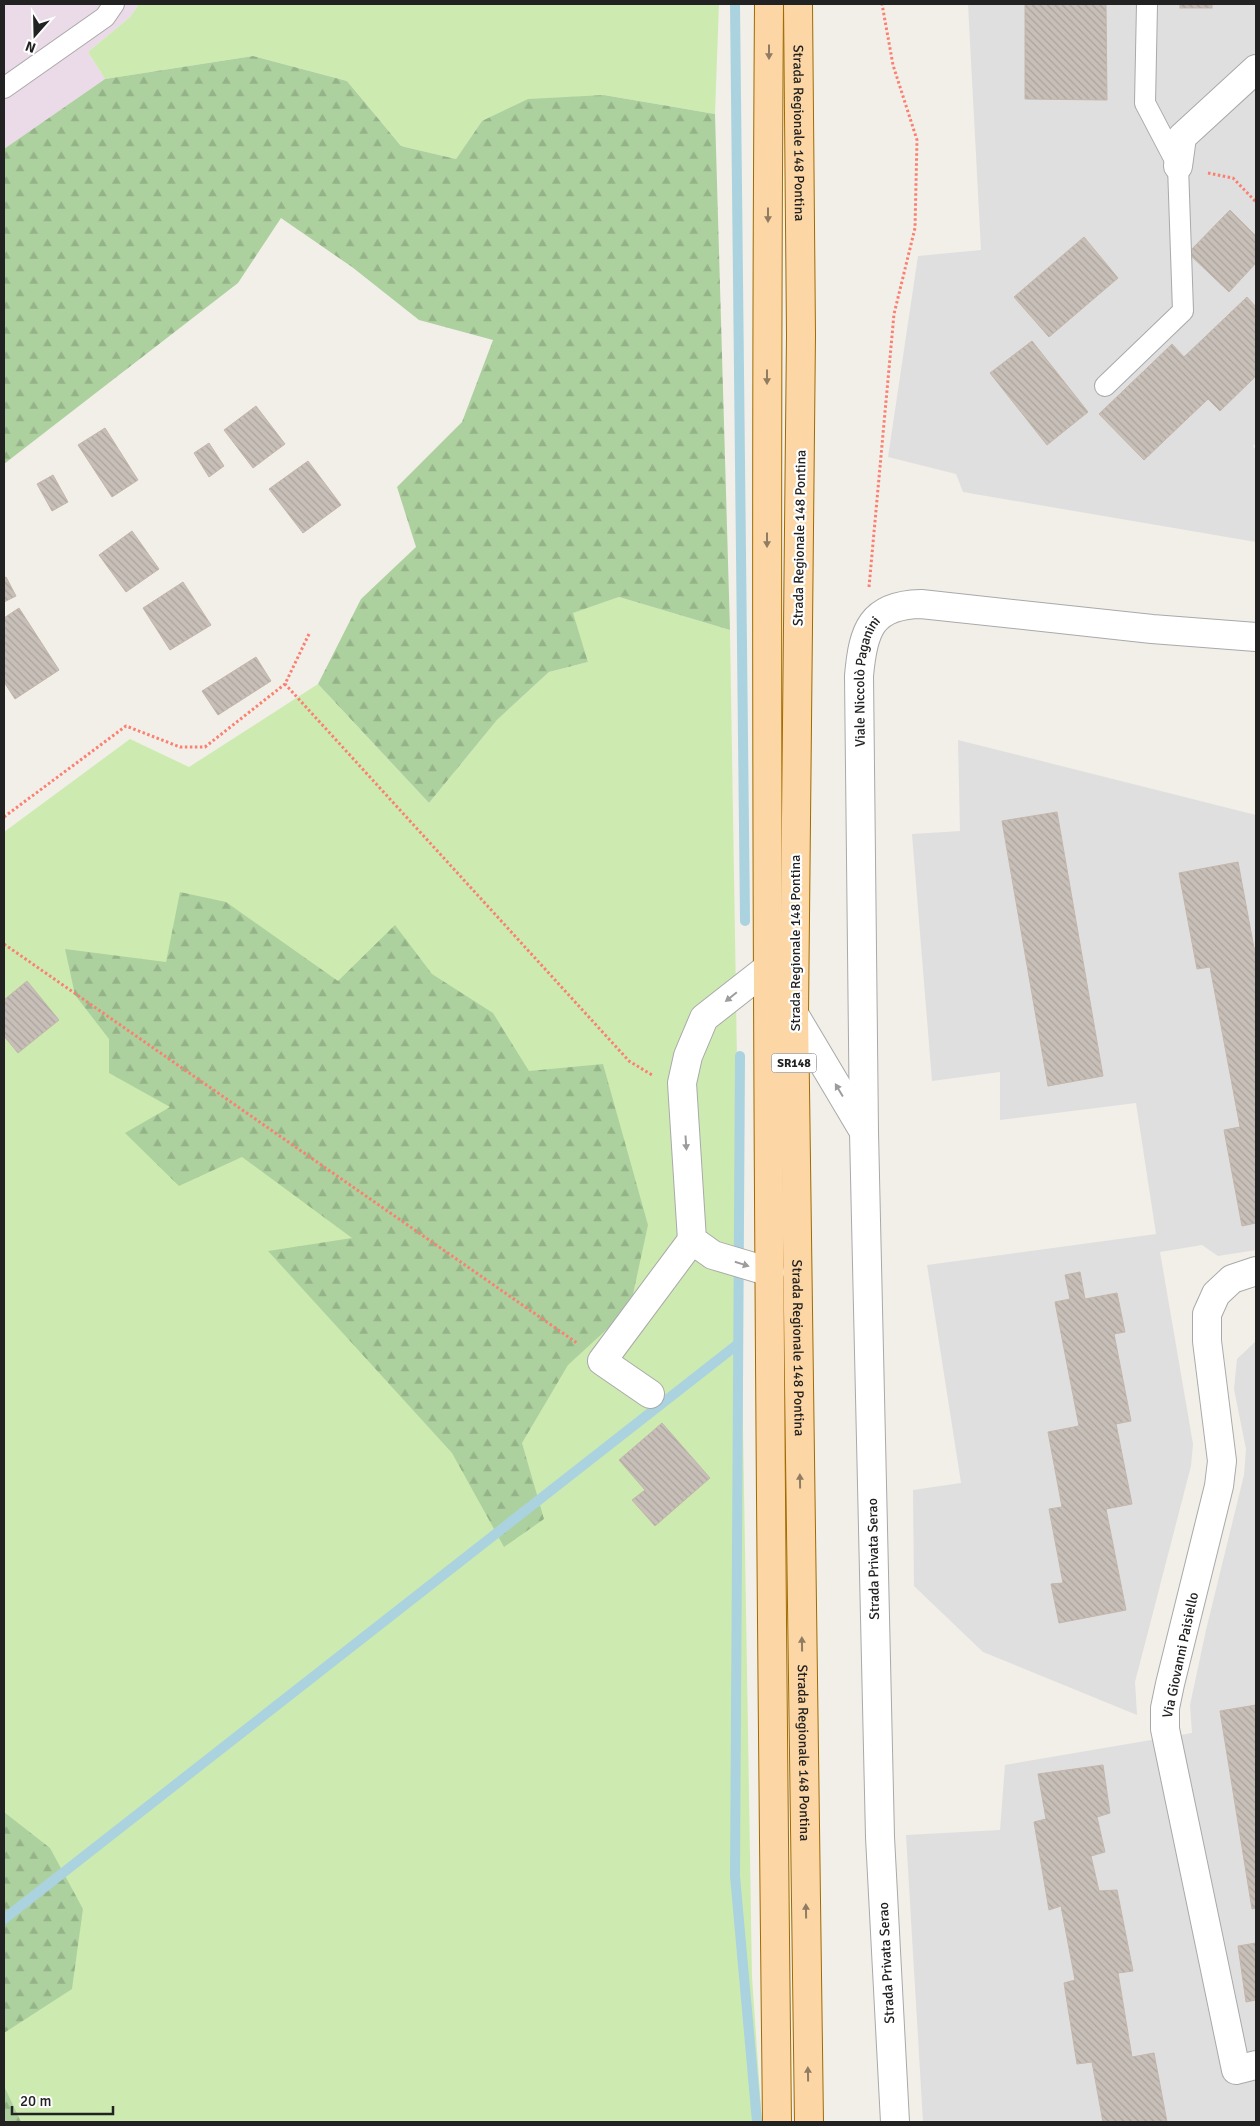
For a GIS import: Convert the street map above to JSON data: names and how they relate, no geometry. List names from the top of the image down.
{
  "streets": {
    "main road": ["Strada Regionale 148 Pontina", "SR148"],
    "street": ["Viale Niccolò Paganini", "Strada Privata Serao", "Via Giovanni Paisiello"]
  },
  "crossings": [
    ["Strada Regionale 148 Pontina", "Strada Privata Serao"],
    ["Viale Niccolò Paganini", "Strada Privata Serao"]
  ],
  "scale_bar": "20 m",
  "north": "bottom"
}
